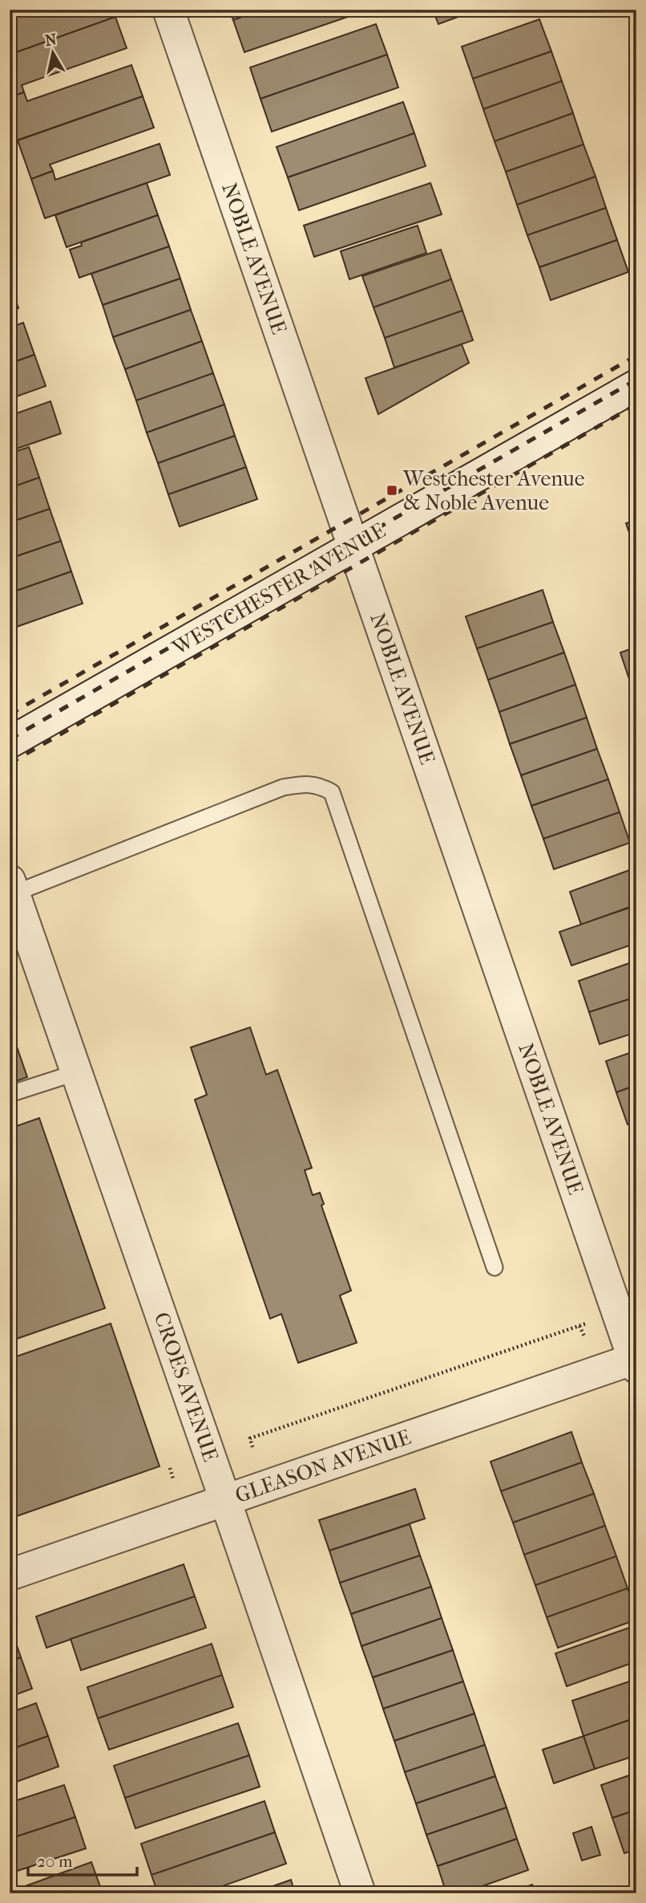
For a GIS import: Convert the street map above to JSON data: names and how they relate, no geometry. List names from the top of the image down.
{
  "streets": {
    "street": [
      "NOBLE AVENUE",
      "WESTCHESTER AVENUE",
      "CROES AVENUE",
      "GLEASON AVENUE"
    ]
  },
  "crossings": [
    ["NOBLE AVENUE", "WESTCHESTER AVENUE"],
    ["NOBLE AVENUE", "GLEASON AVENUE"],
    ["CROES AVENUE", "GLEASON AVENUE"]
  ],
  "places": {
    "transit": ["Westchester Avenue & Noble Avenue"]
  },
  "scale_bar": "20 m",
  "north": "top"
}
